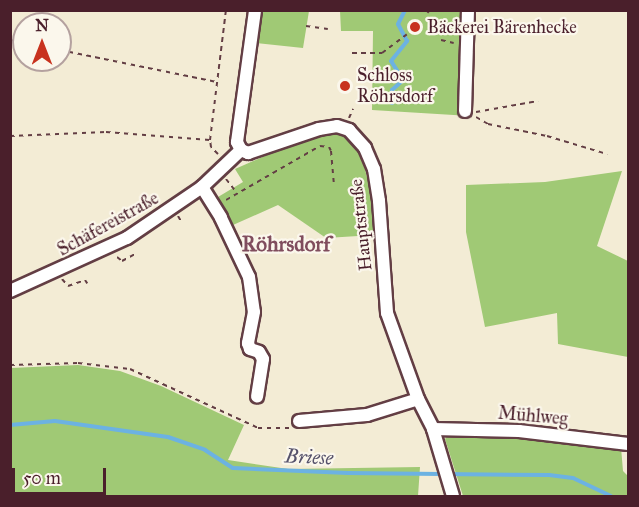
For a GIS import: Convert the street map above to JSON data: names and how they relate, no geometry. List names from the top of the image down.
{
  "streets": {
    "street": ["Schäfereistraße", "Hauptstraße", "Mühlweg"]
  },
  "crossings": [
    ["Schäfereistraße", "Hauptstraße"],
    ["Hauptstraße", "Mühlweg"]
  ],
  "districts": ["Röhrsdorf"],
  "water": ["Briese"],
  "places": ["Bäckerei Bärenhecke", "Schloss Röhrsdorf"],
  "scale_bar": "50 m",
  "north": "top"
}
